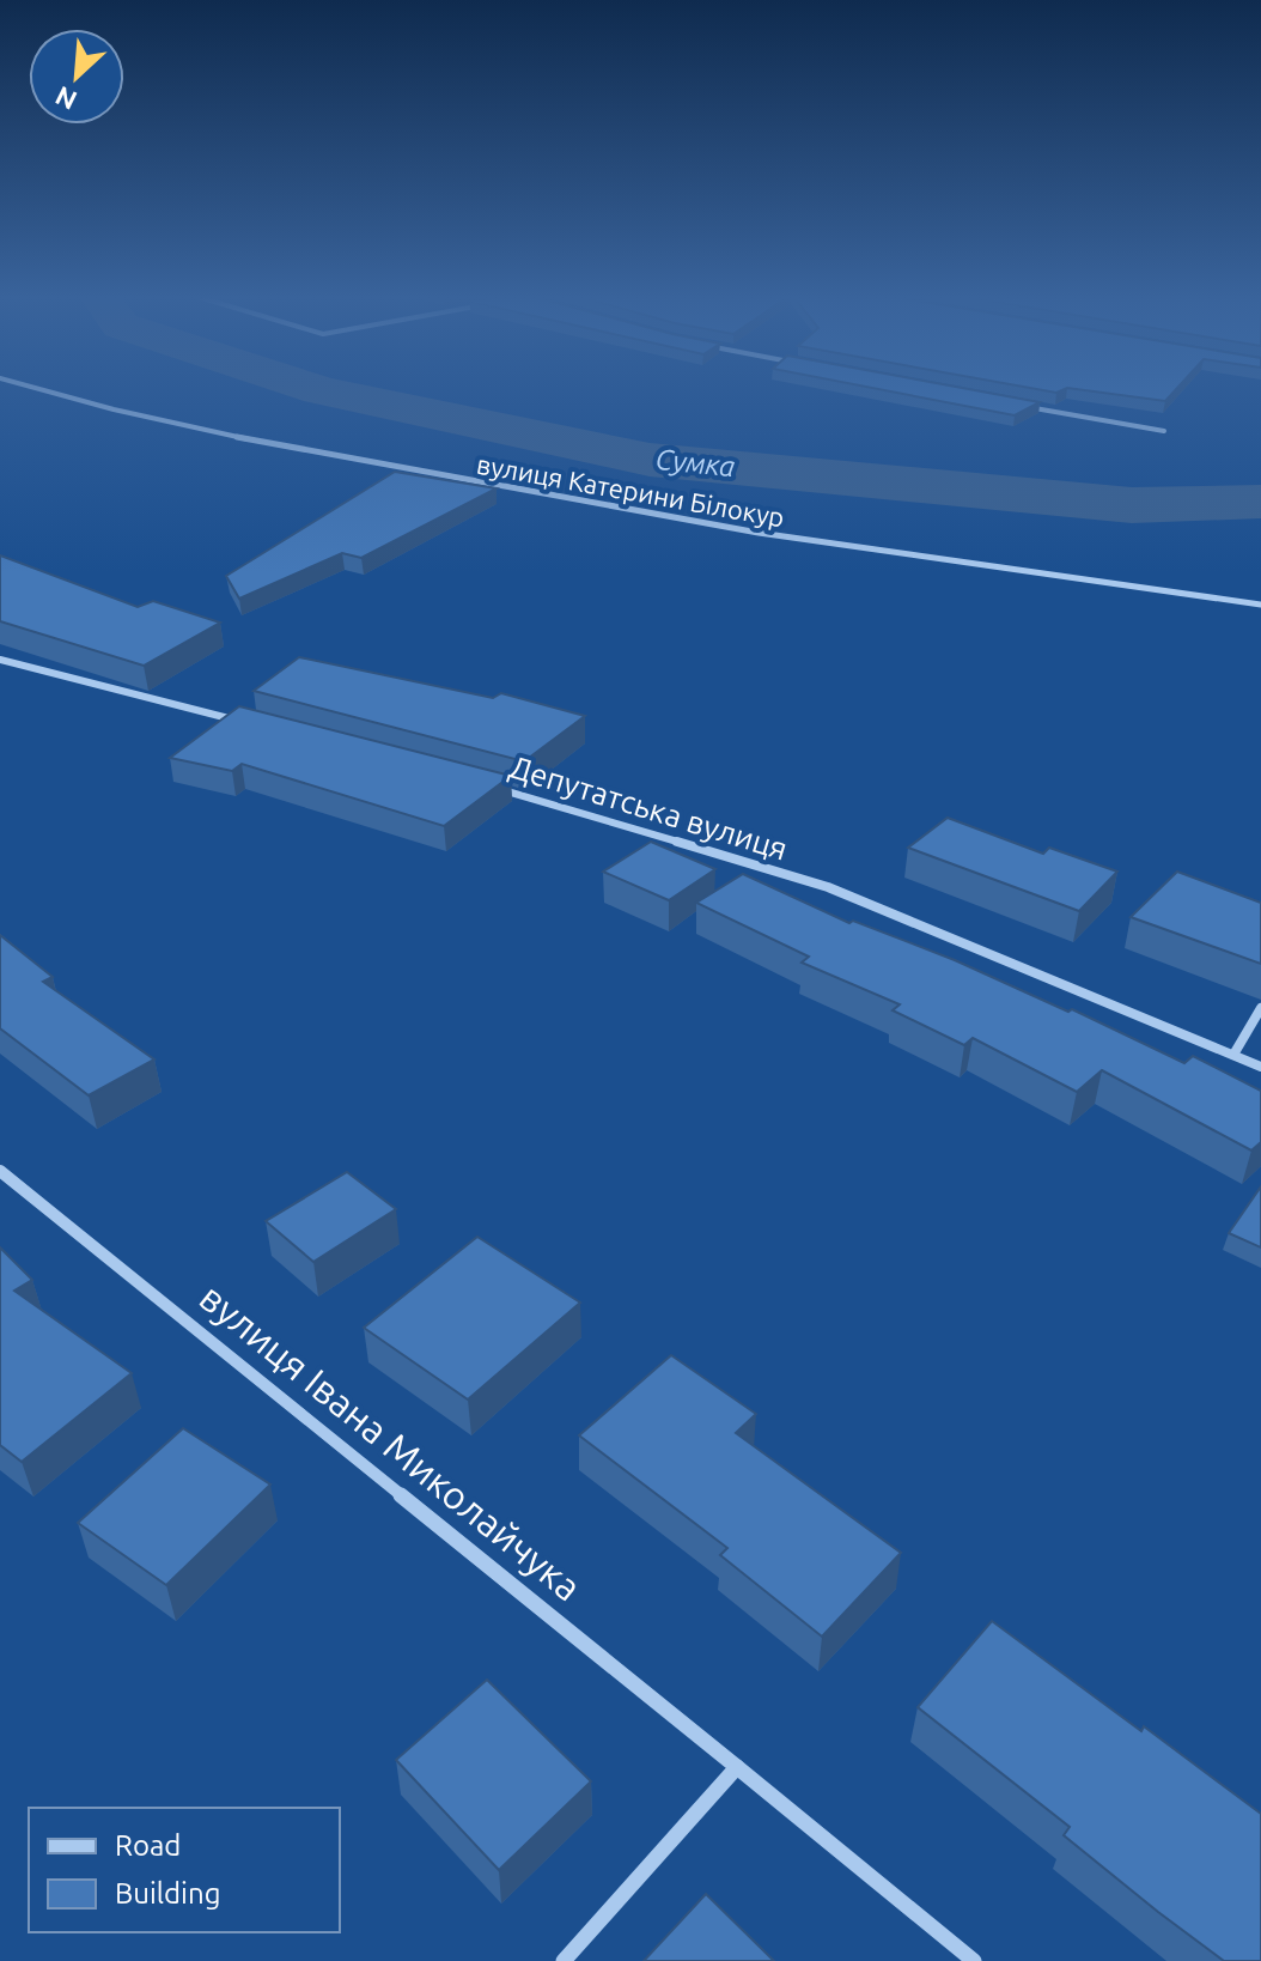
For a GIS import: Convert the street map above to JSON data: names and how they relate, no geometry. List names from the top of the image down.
{
  "streets": {
    "street": ["вулиця Катерини Білокур", "Депутатська вулиця", "вулиця Івана Миколайчука"]
  },
  "water": ["Сумка"],
  "legend": ["Road", "Building"],
  "north": "bottom left"
}
